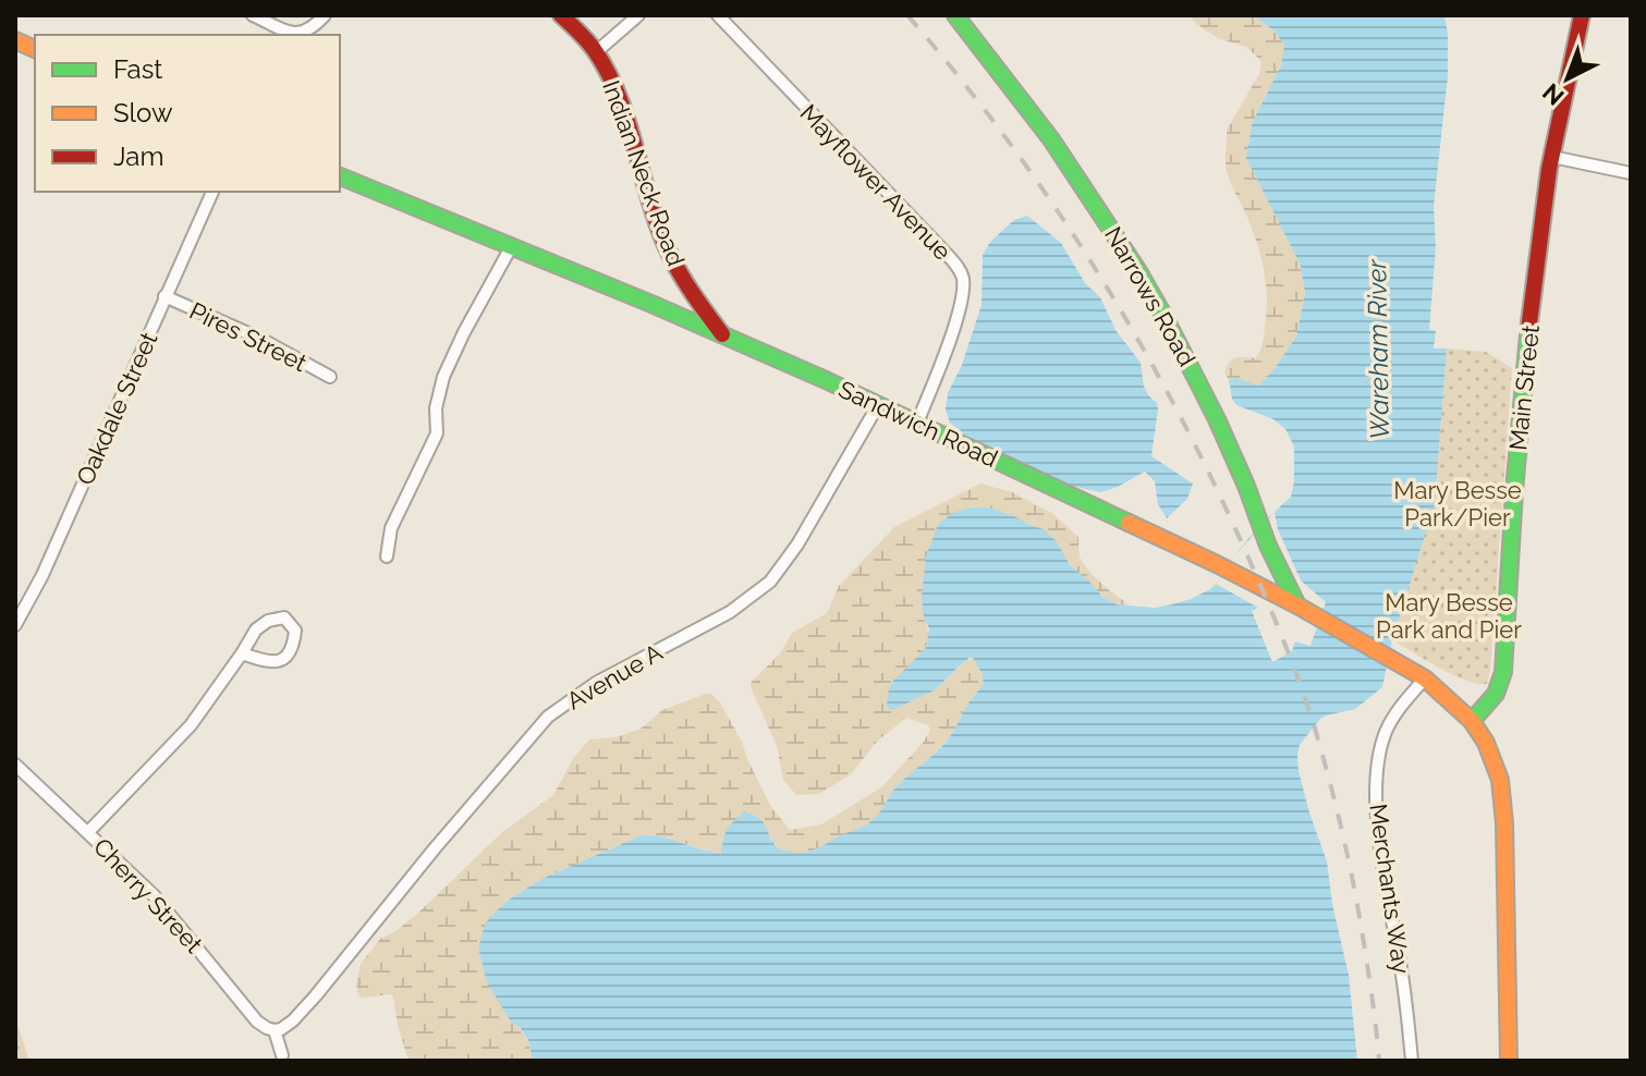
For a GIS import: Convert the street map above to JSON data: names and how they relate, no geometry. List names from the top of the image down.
{
  "streets": {
    "main road": [
      "Indian Neck Road",
      "Narrows Road",
      "Main Street",
      "Sandwich Road"
    ],
    "street": [
      "Mayflower Avenue",
      "Pires Street",
      "Oakdale Street",
      "Avenue A",
      "Merchants Way",
      "Cherry Street"
    ]
  },
  "crossings": [
    ["Indian Neck Road", "Sandwich Road"],
    ["Mayflower Avenue", "Sandwich Road"],
    ["Narrows Road", "Sandwich Road"],
    ["Pires Street", "Oakdale Street"],
    ["Main Street", "Sandwich Road"],
    ["Sandwich Road", "Avenue A"],
    ["Sandwich Road", "Merchants Way"],
    ["Avenue A", "Cherry Street"]
  ],
  "water": ["Wareham River"],
  "parks": ["Mary Besse Park/Pier", "Mary Besse Park and Pier"],
  "legend": ["Fast", "Slow", "Jam"],
  "north": "bottom left"
}
